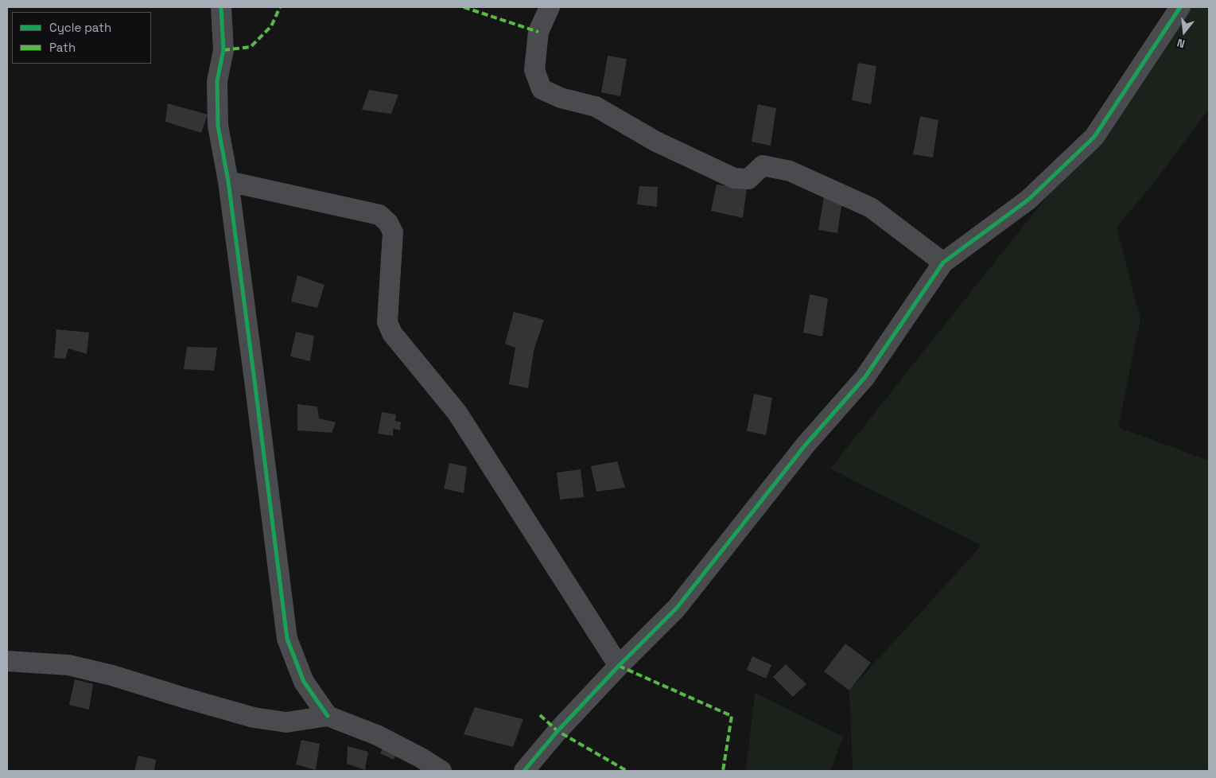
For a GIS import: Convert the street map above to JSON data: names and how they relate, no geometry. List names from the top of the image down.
{
  "legend": ["Cycle path", "Path"],
  "north": "bottom"
}
